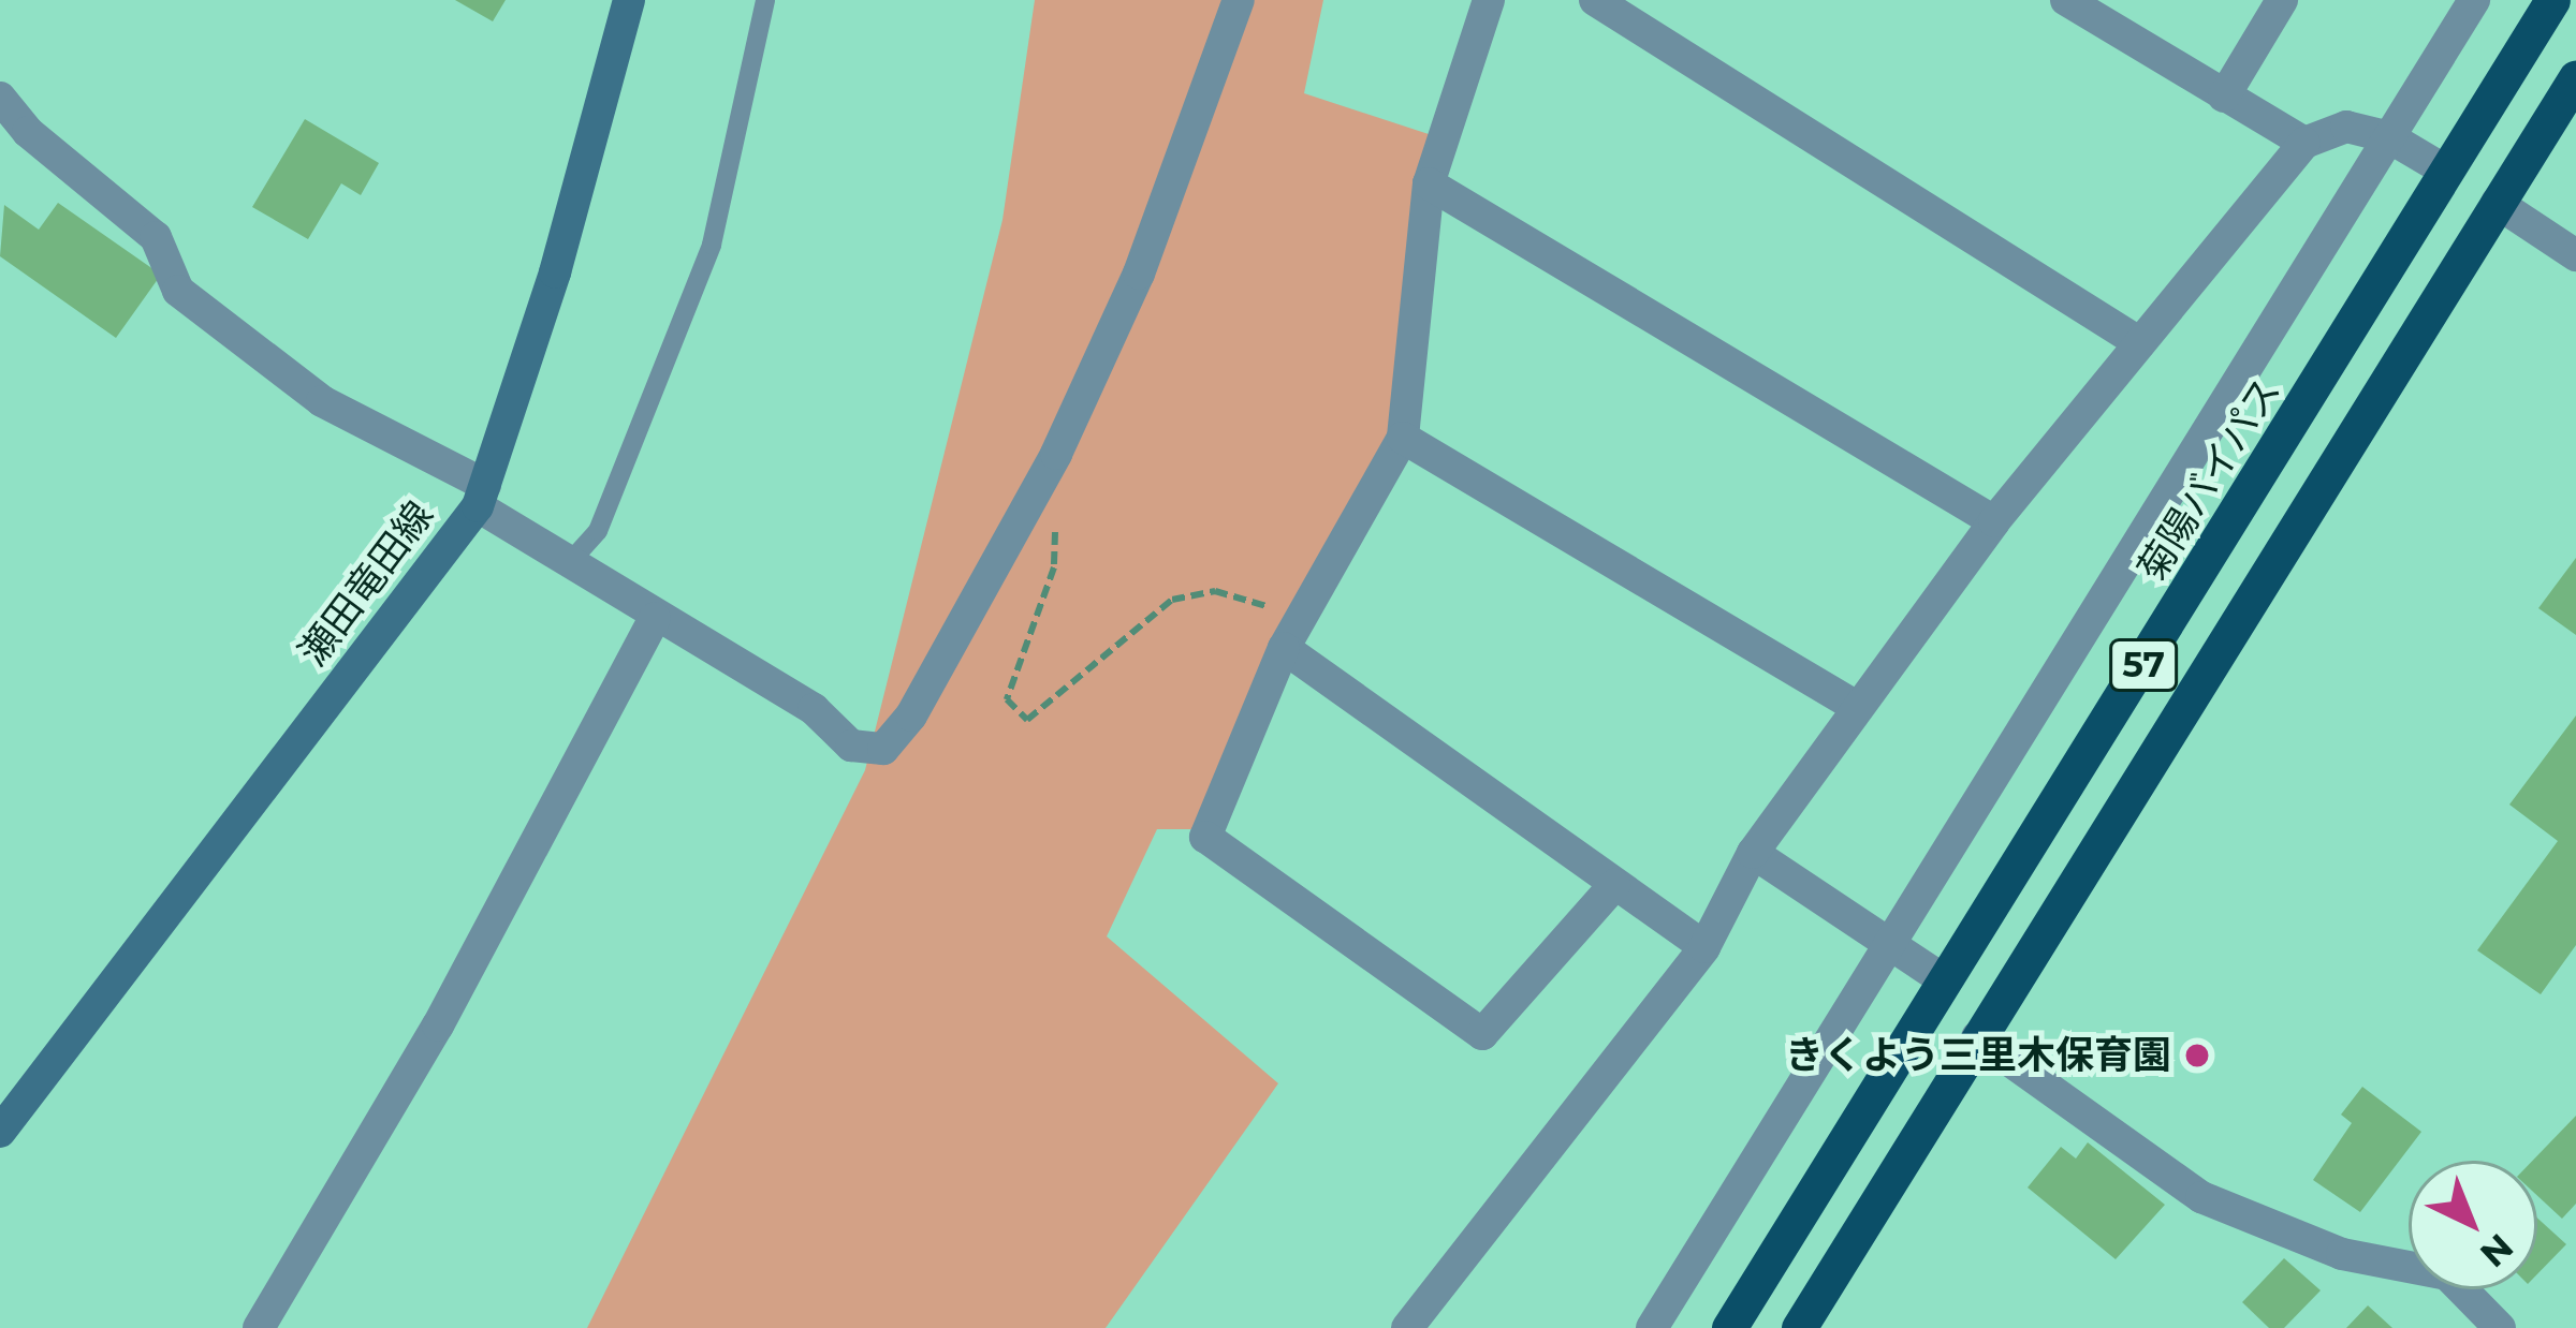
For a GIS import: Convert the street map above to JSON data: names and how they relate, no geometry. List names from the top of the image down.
{
  "streets": {
    "highway": ["菊陽バイパス", "57"],
    "main road": ["瀬田竜田線"]
  },
  "places": ["きくよう三里木保育園"],
  "north": "bottom right"
}
